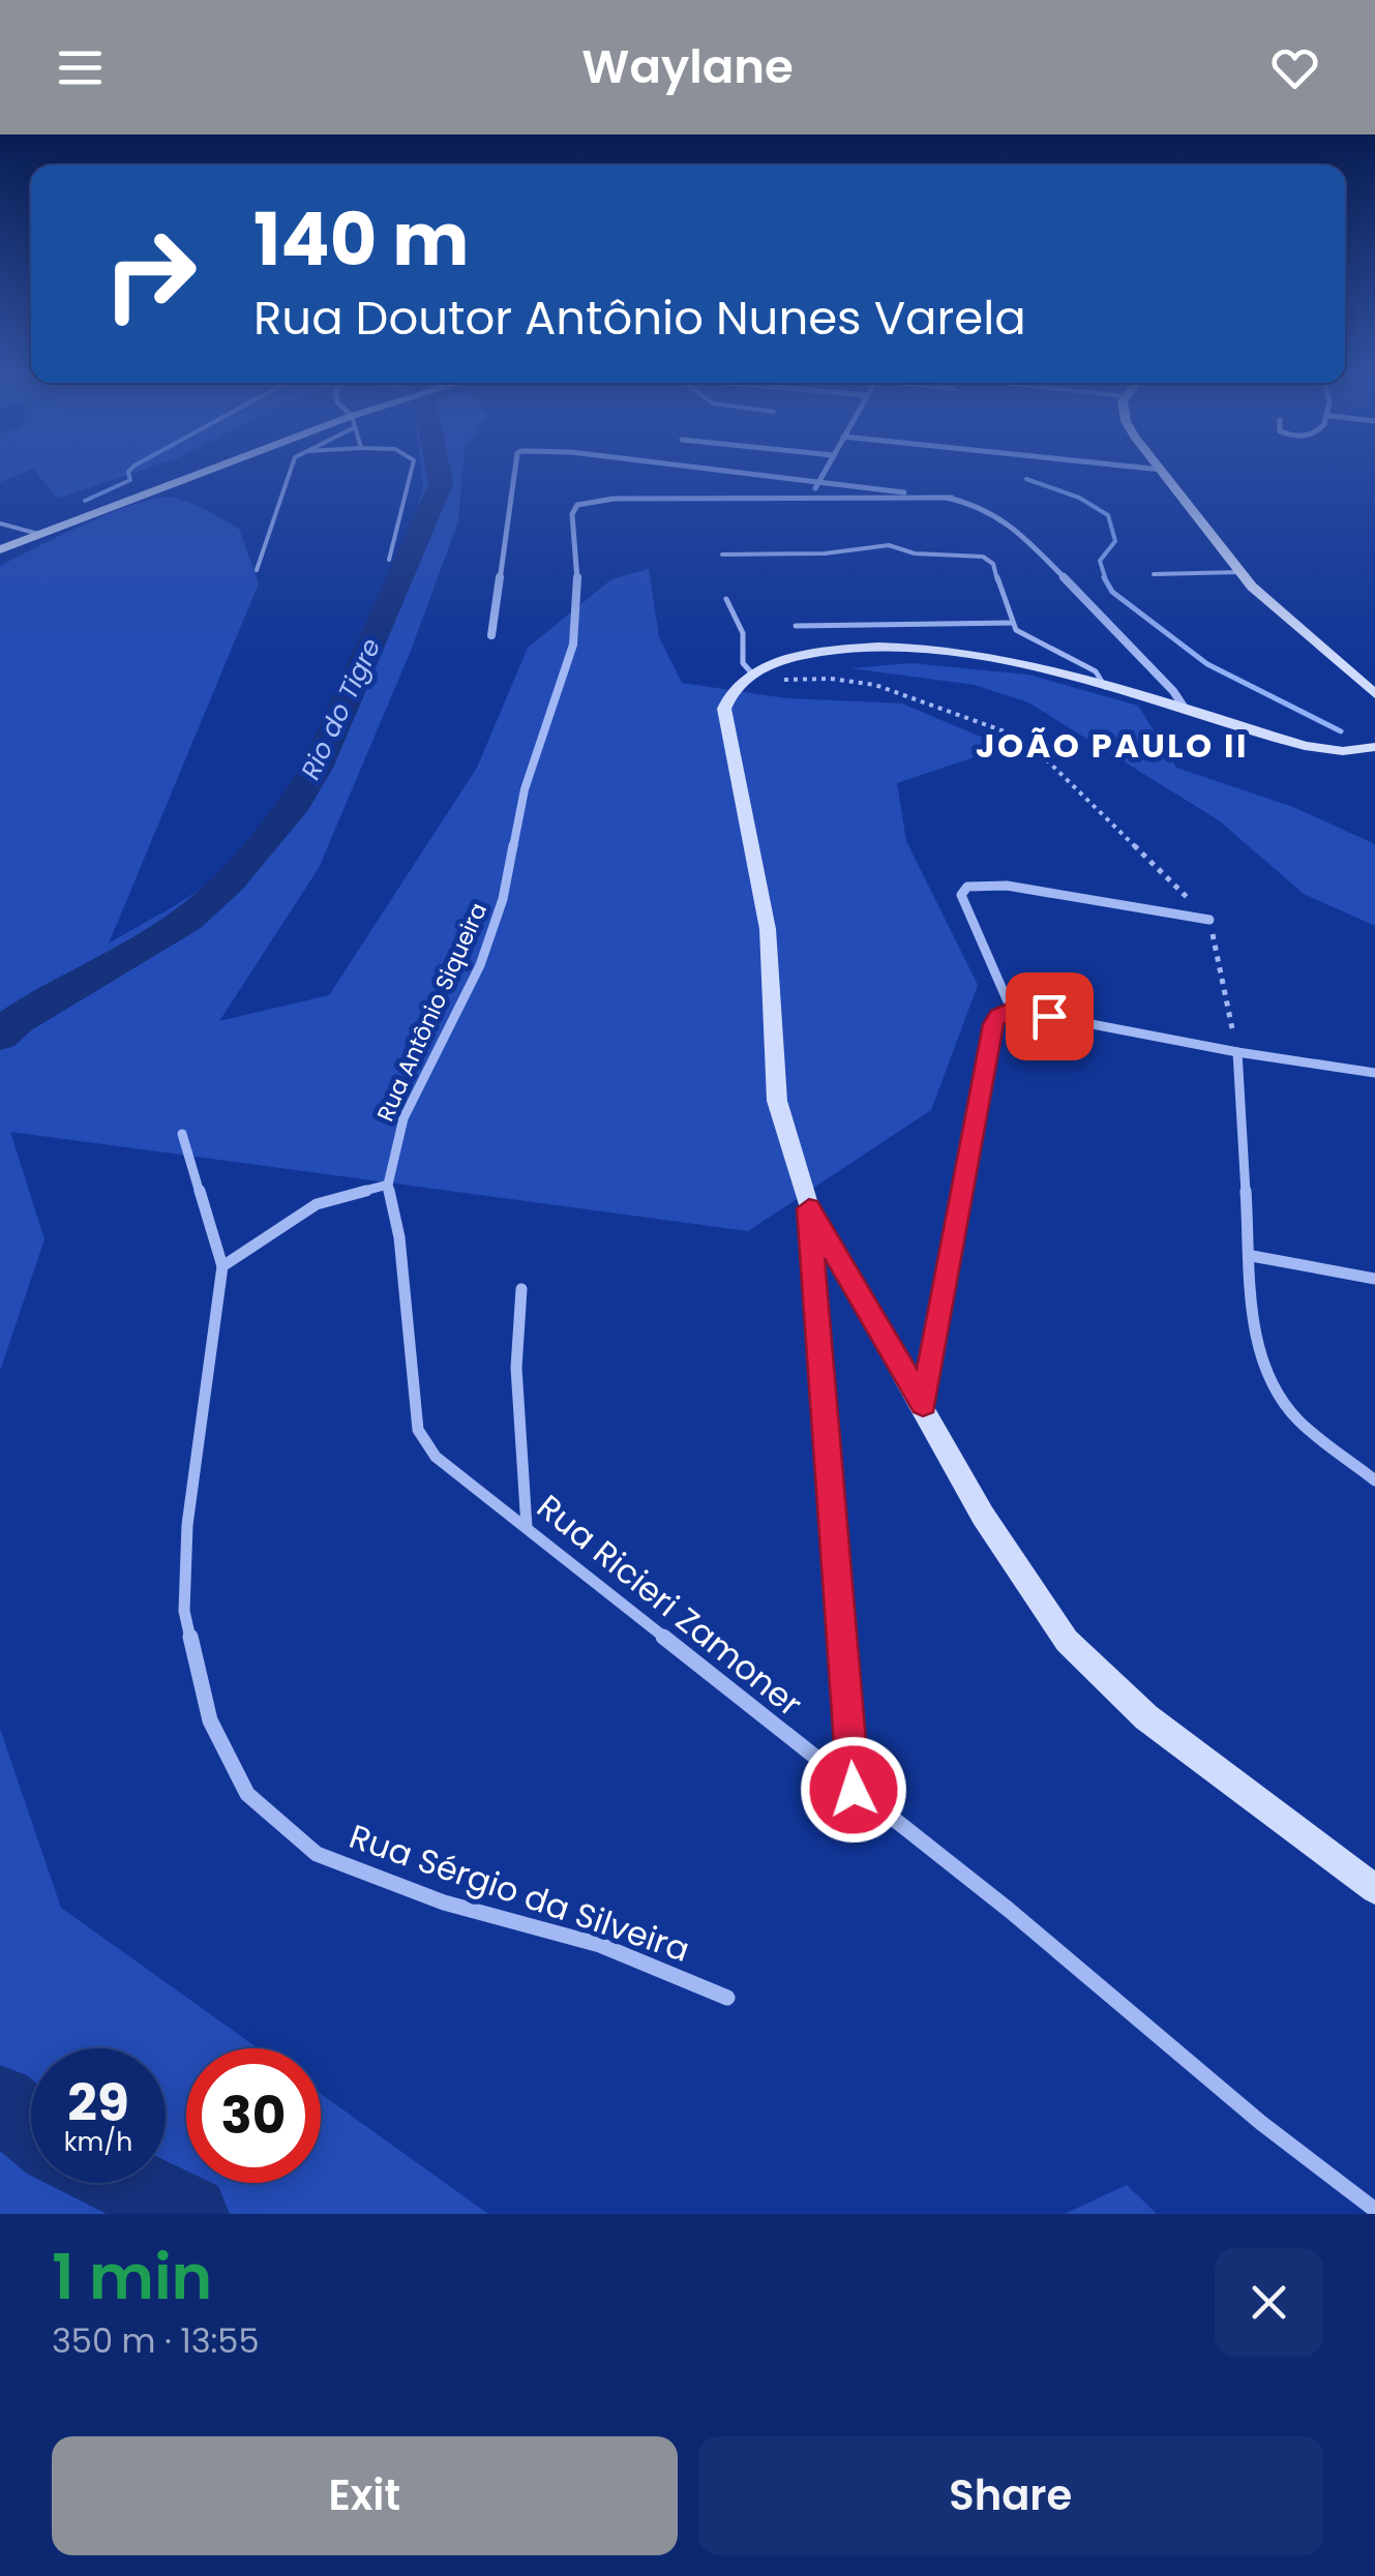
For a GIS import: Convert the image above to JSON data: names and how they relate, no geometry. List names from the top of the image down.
{
  "streets": {
    "street": ["Rua Antônio Siqueira", "Rua Ricieri Zamoner", "Rua Sérgio da Silveira"]
  },
  "crossings": [
    ["Rua Antônio Siqueira", "Rua Ricieri Zamoner"]
  ],
  "districts": ["JOÃO PAULO II"],
  "water": ["Rio do Tigre"],
  "page": {
    "header": "Waylane",
    "turn": ["140 m", "Rua Doutor Antônio Nunes Varela"],
    "speed": "29 km/h",
    "limit": "30",
    "heading": ["1 min", "350 m · 13:55"],
    "buttons": ["Exit", "Share"]
  }
}
